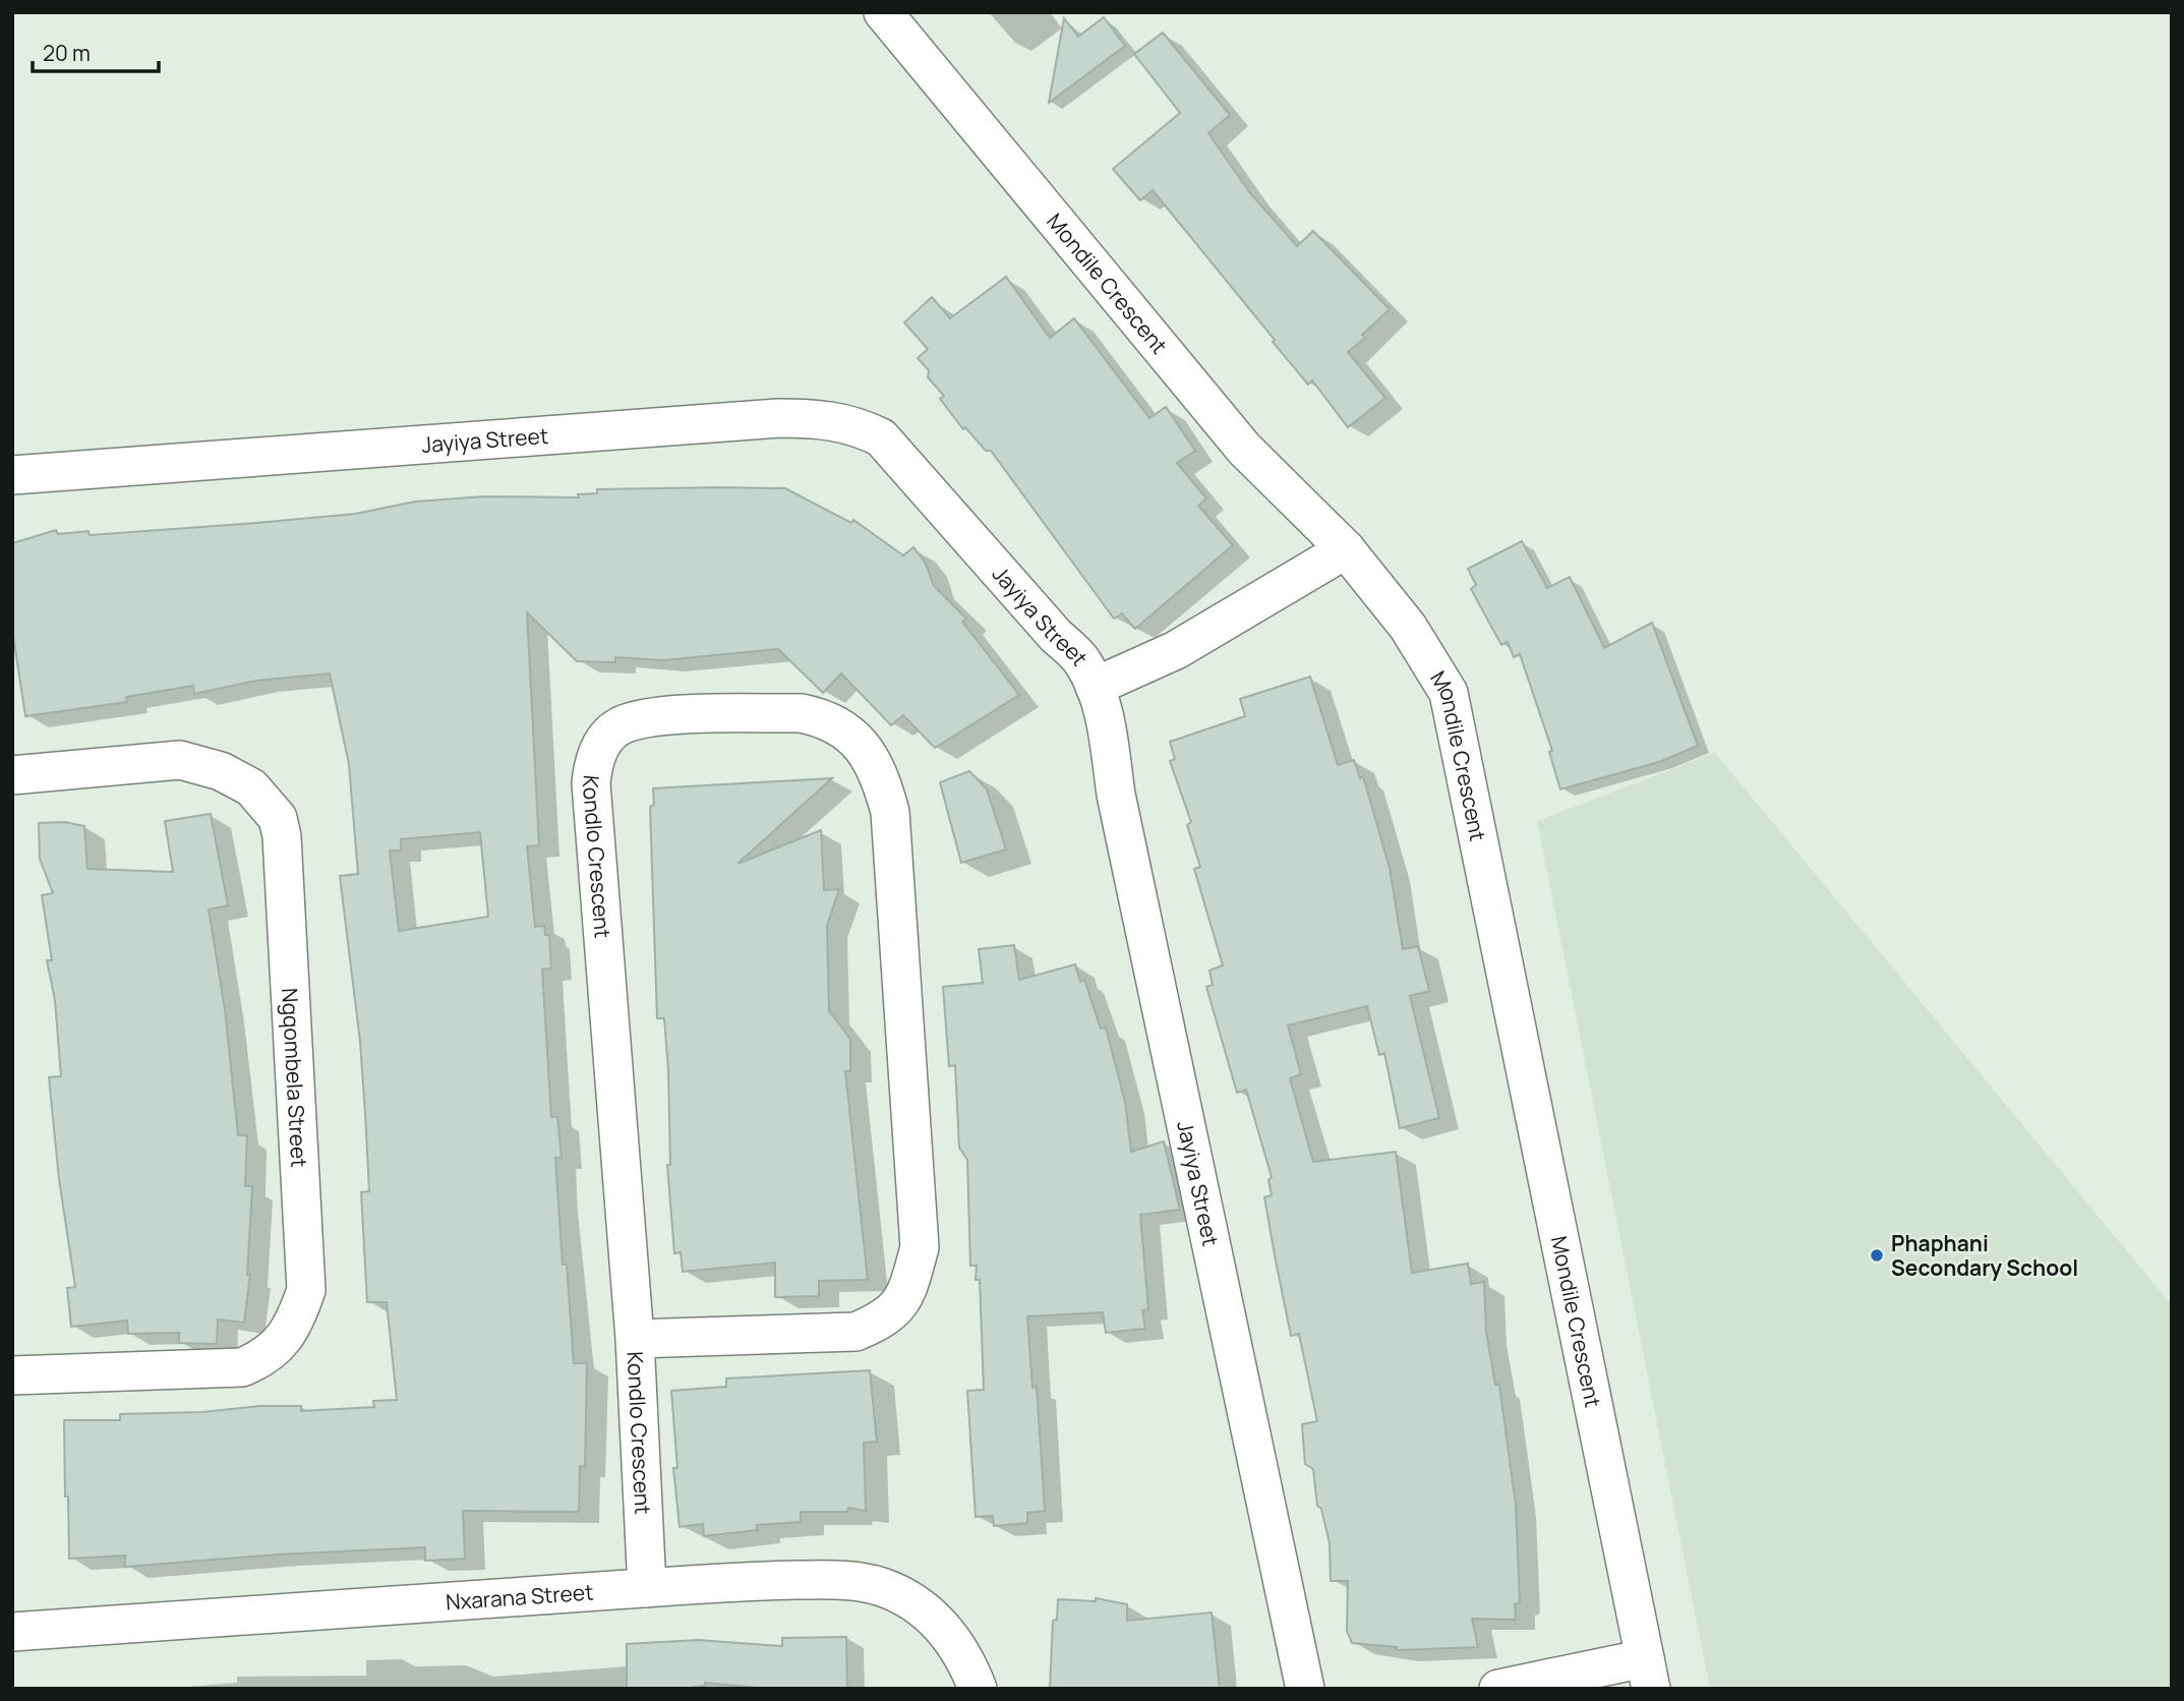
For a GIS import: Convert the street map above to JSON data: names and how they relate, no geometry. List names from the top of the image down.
{
  "streets": {
    "street": [
      "Mondile Crescent",
      "Jayiya Street",
      "Kondlo Crescent",
      "Ngqombela Street",
      "Nxarana Street"
    ]
  },
  "crossings": [
    ["Kondlo Crescent", "Nxarana Street"]
  ],
  "places": ["Phaphani Secondary School"],
  "scale_bar": "20 m"
}
